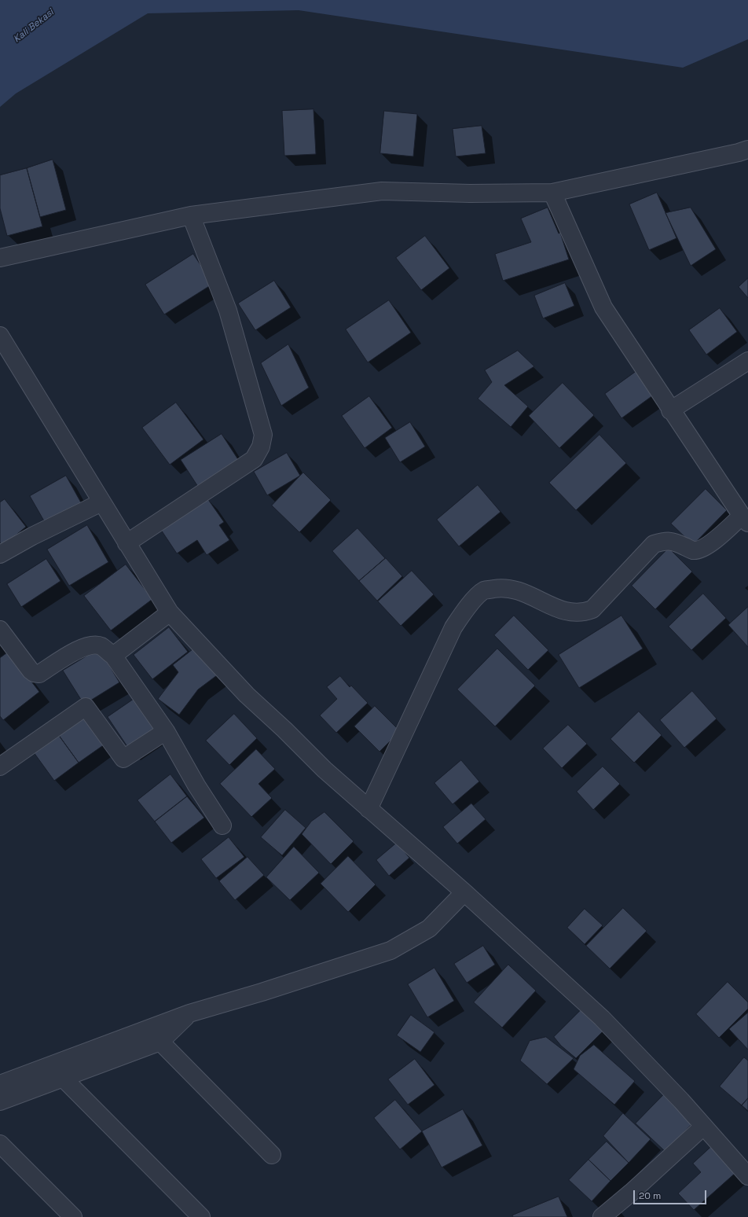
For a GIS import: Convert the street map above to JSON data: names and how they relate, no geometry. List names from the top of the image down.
{
  "water": ["Kali Bekasi"],
  "scale_bar": "20 m"
}
